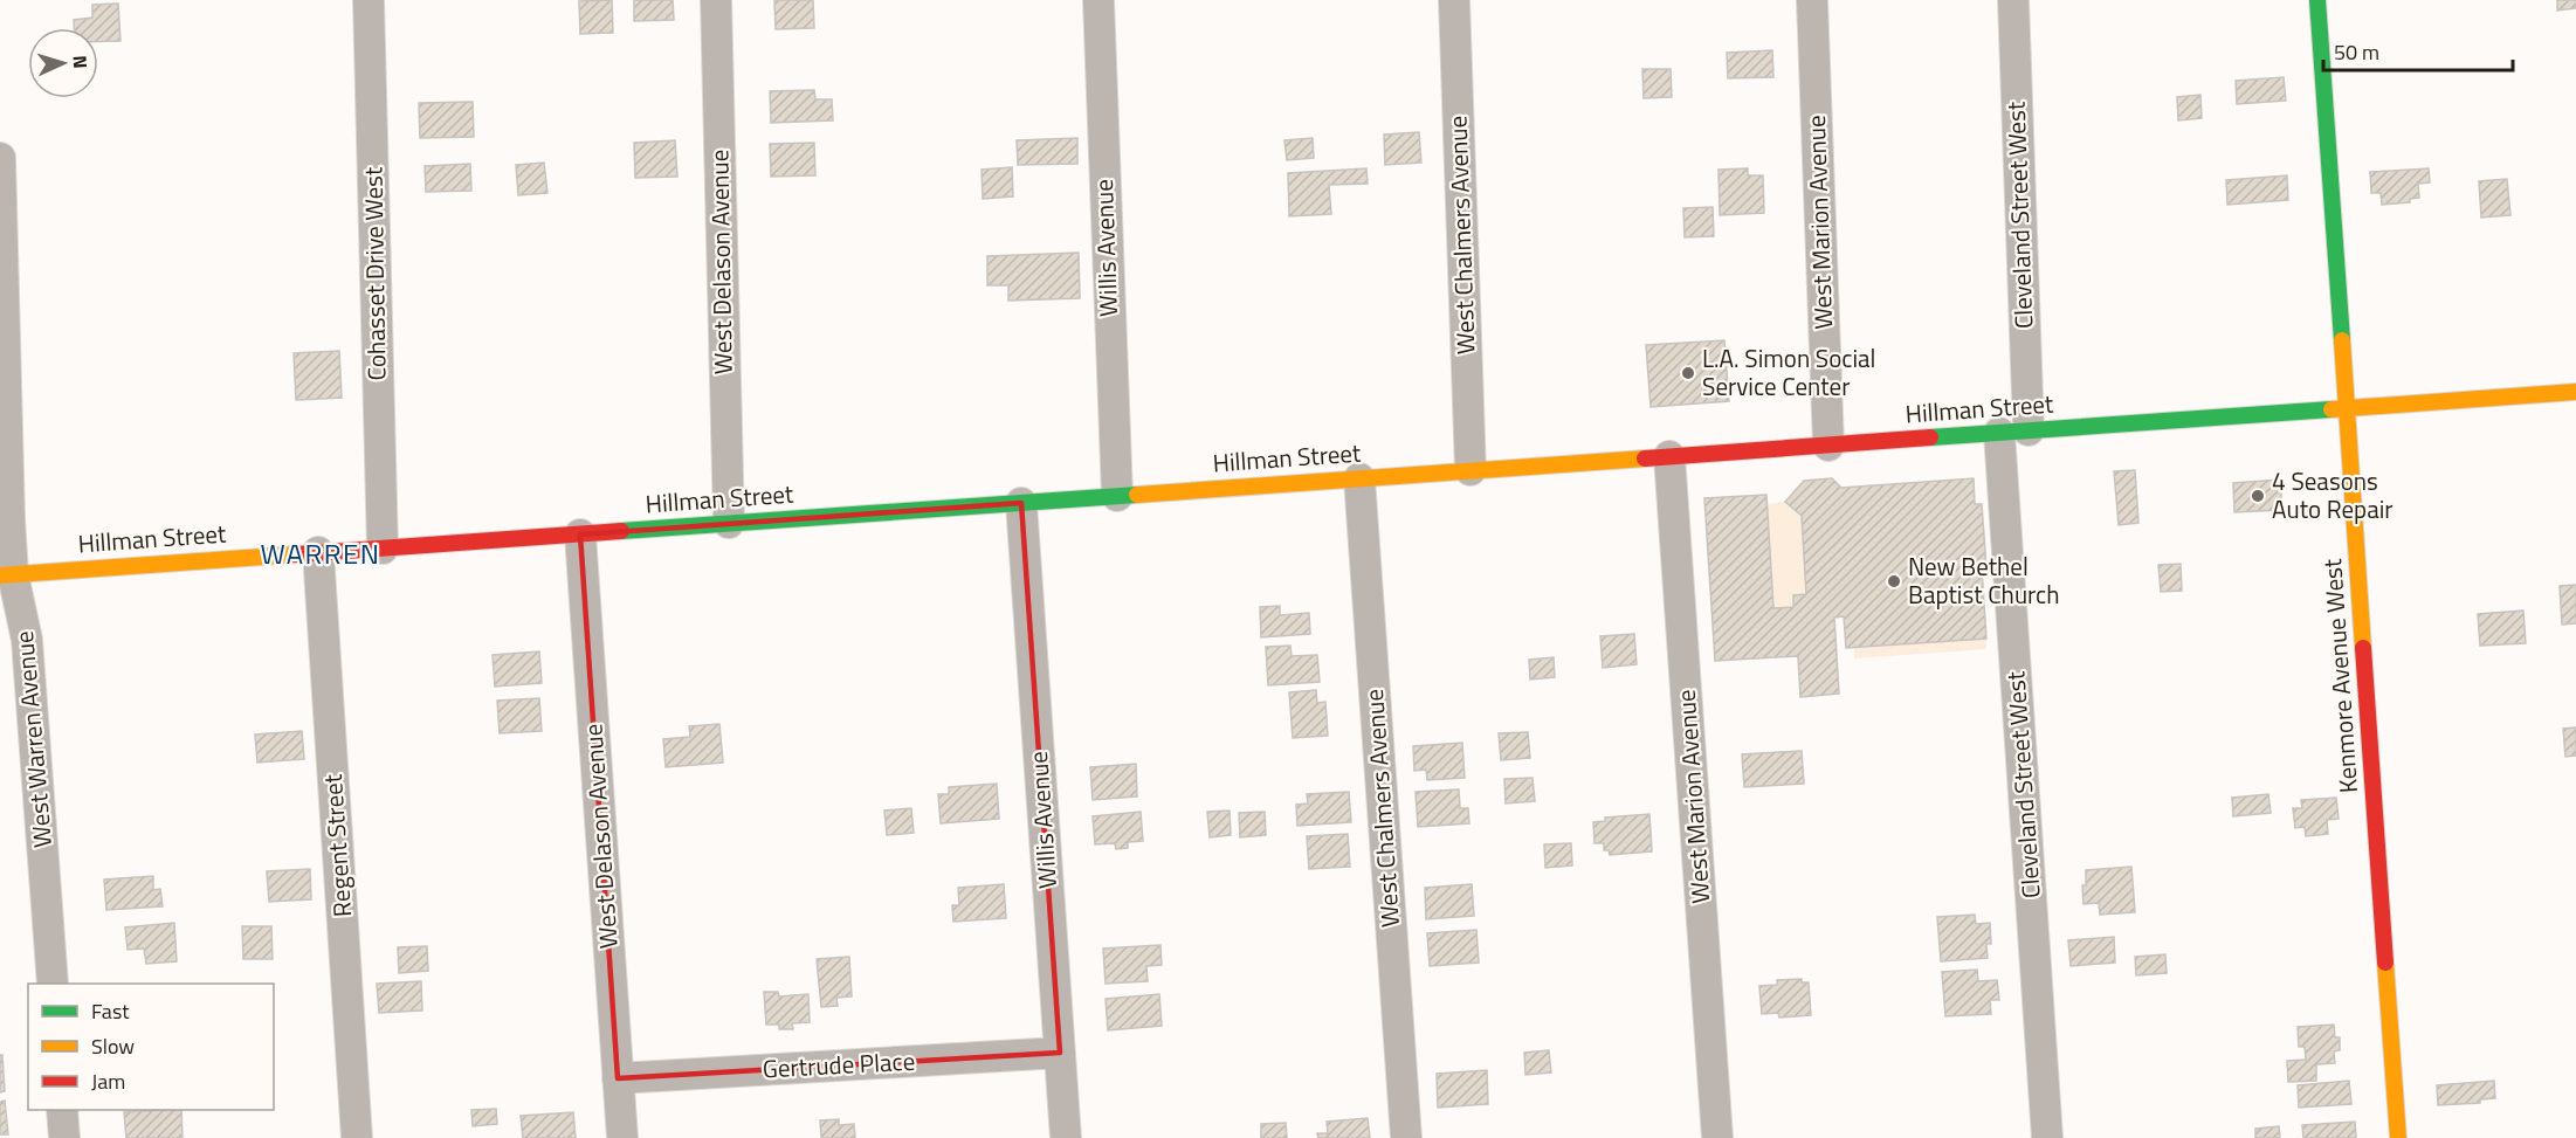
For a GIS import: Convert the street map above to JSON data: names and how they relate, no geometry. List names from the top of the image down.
{
  "streets": {
    "street": [
      "Cleveland Street West",
      "West Marion Avenue",
      "West Chalmers Avenue",
      "Willis Avenue",
      "West Delason Avenue",
      "Cohasset Drive West",
      "Hillman Street",
      "Kenmore Avenue West",
      "West Warren Avenue",
      "Regent Street",
      "Gertrude Place"
    ]
  },
  "crossings": [
    ["Cleveland Street West", "Hillman Street"],
    ["West Marion Avenue", "Hillman Street"],
    ["West Chalmers Avenue", "Hillman Street"],
    ["Willis Avenue", "Hillman Street"],
    ["Willis Avenue", "Gertrude Place"],
    ["West Delason Avenue", "Hillman Street"],
    ["West Delason Avenue", "Gertrude Place"],
    ["Cohasset Drive West", "Hillman Street"],
    ["Hillman Street", "Kenmore Avenue West"],
    ["Hillman Street", "West Warren Avenue"],
    ["Hillman Street", "Regent Street"]
  ],
  "districts": ["WARREN"],
  "places": ["L.A. Simon Social Service Center", "4 Seasons Auto Repair", "New Bethel Baptist Church"],
  "legend": ["Fast", "Slow", "Jam"],
  "scale_bar": "50 m",
  "north": "right"
}
